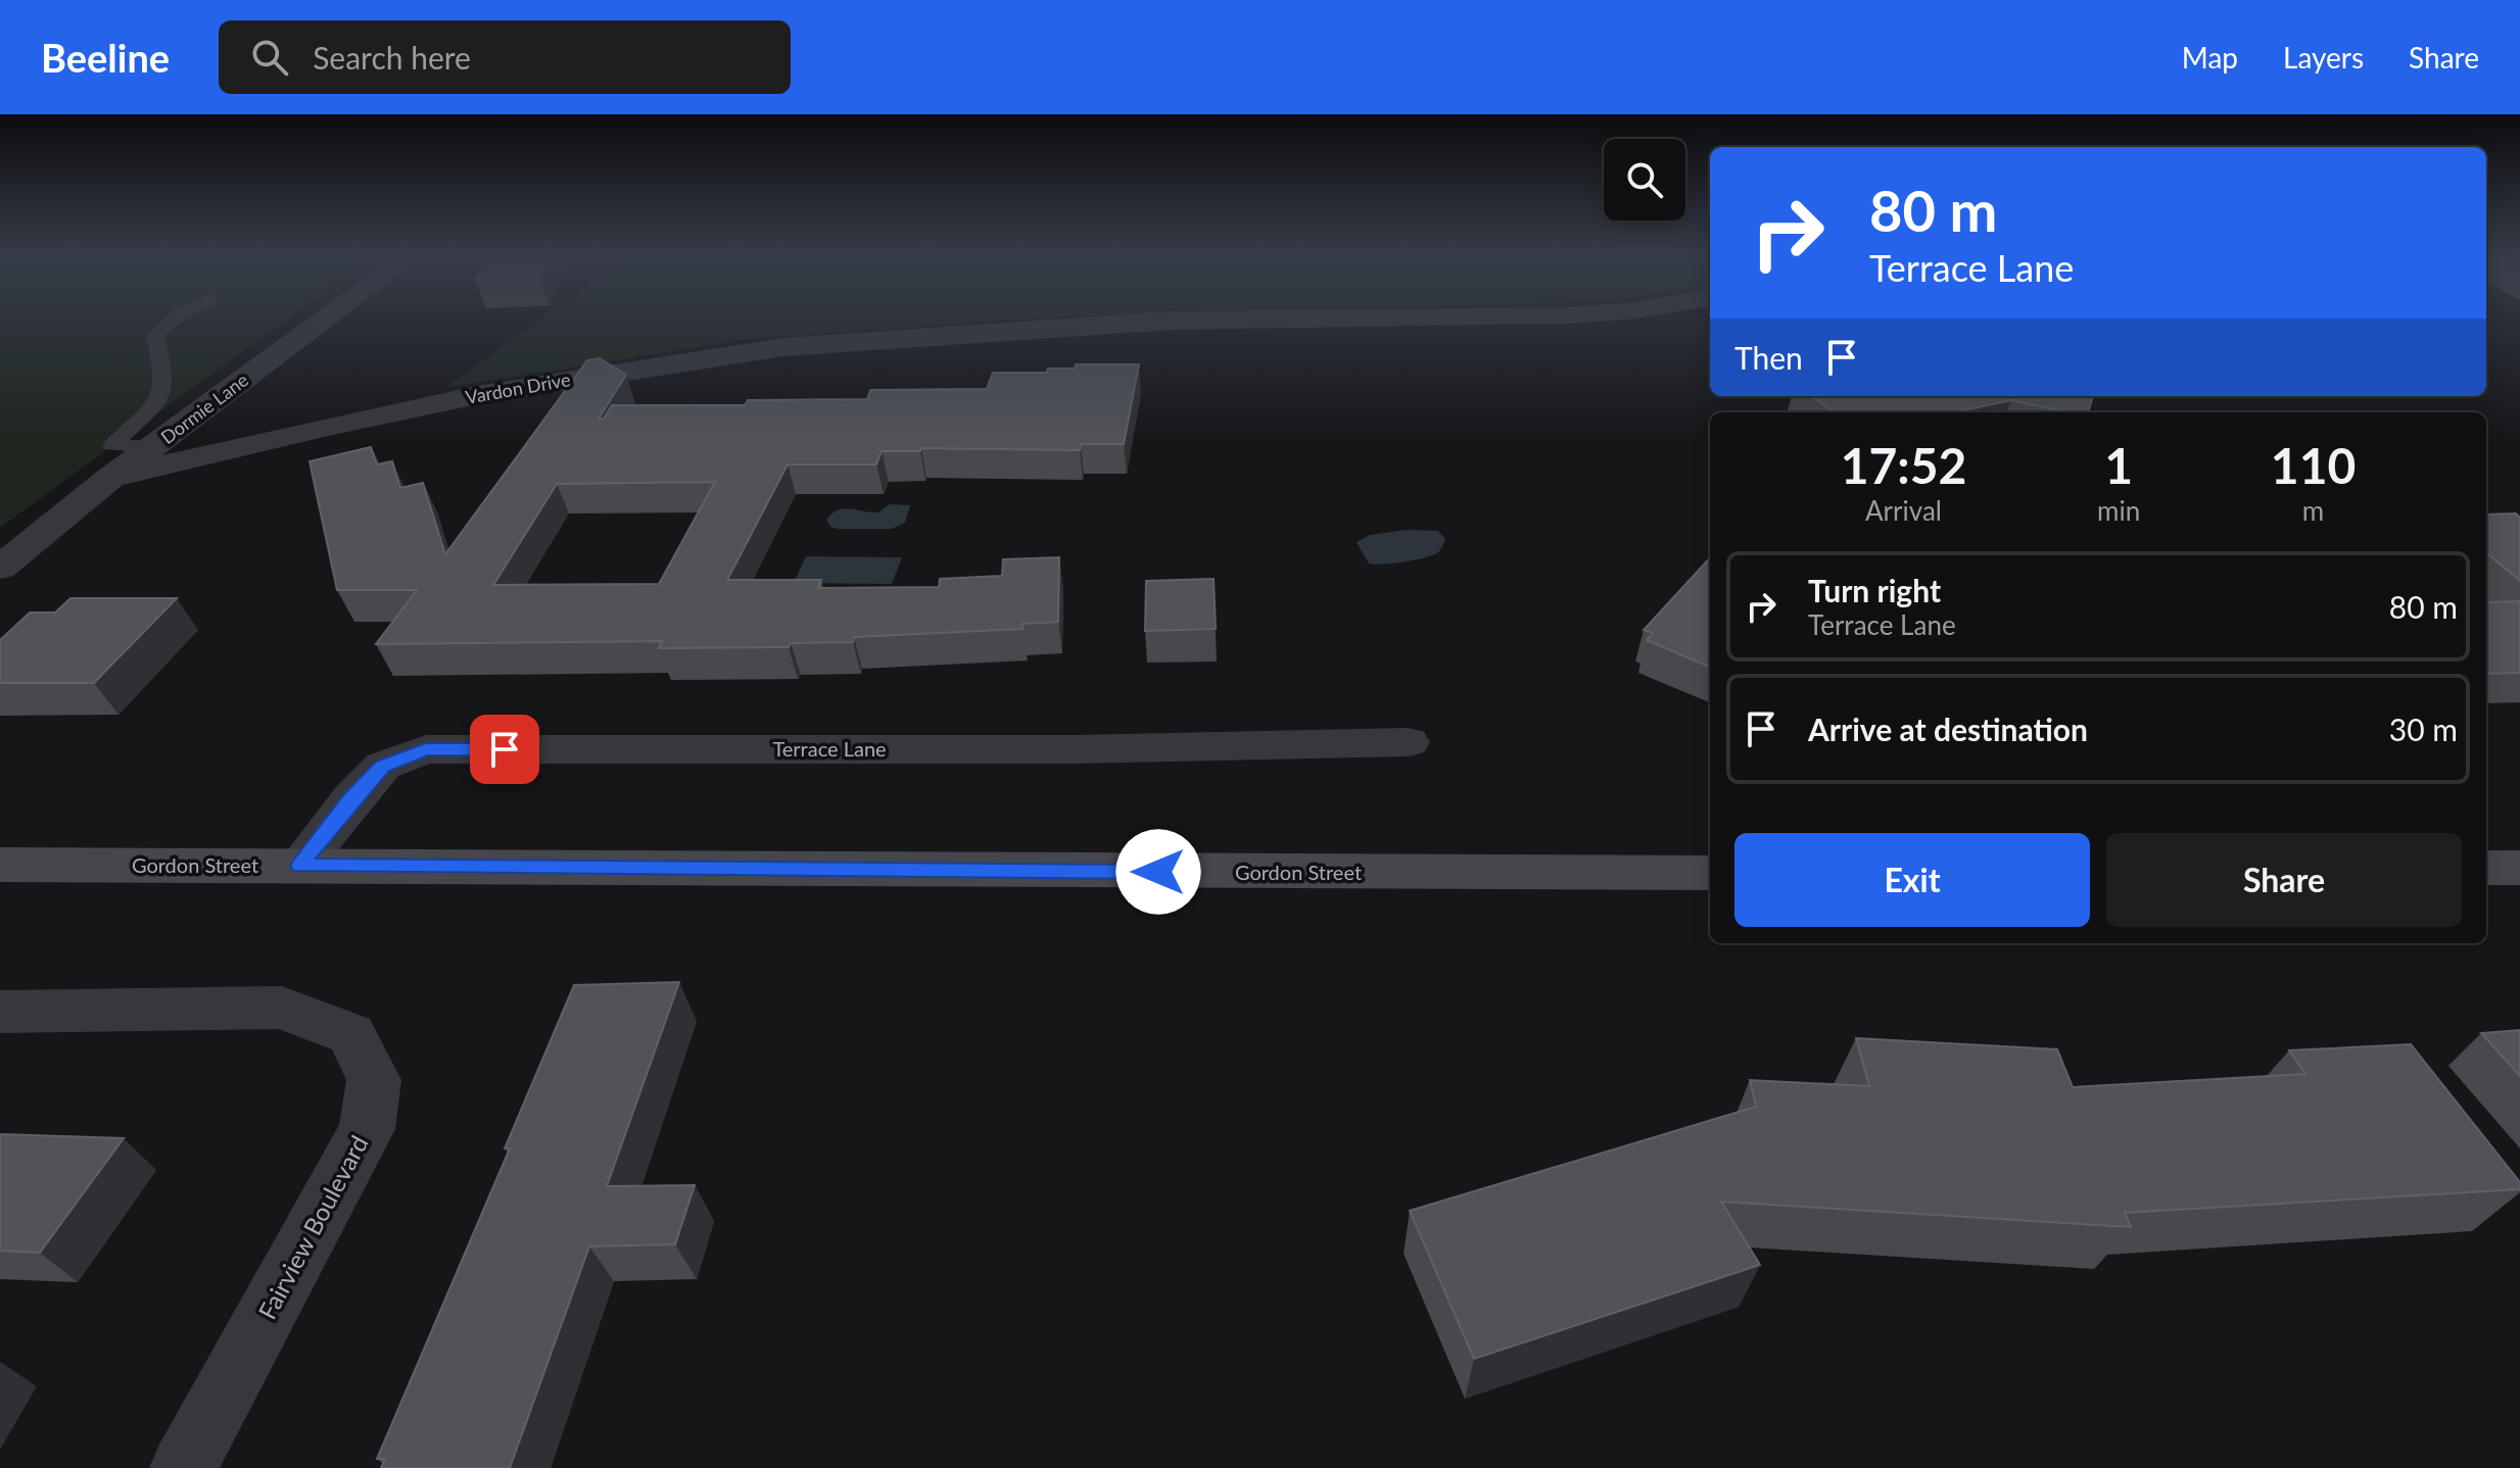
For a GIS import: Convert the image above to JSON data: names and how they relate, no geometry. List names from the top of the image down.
{
  "streets": {
    "main road": ["Gordon Street"],
    "street": [
      "Vardon Drive",
      "Dormie Lane",
      "Terrace Lane",
      "Fairview Boulevard"
    ]
  },
  "crossings": [
    ["Vardon Drive", "Dormie Lane"],
    ["Terrace Lane", "Gordon Street"]
  ],
  "page": {
    "header": "Beeline",
    "search": "Search here",
    "nav": ["Map", "Layers", "Share"],
    "turn": ["80 m", "Terrace Lane"],
    "then": "Then",
    "eta": [
      "17:52",
      "Arrival",
      "1",
      "min",
      "110",
      "m"
    ],
    "list": [
      {
        "name": "Turn right",
        "note": "Terrace Lane",
        "value": "80 m"
      },
      {
        "name": "Arrive at destination",
        "value": "30 m"
      }
    ],
    "buttons": ["Exit", "Share"]
  }
}
